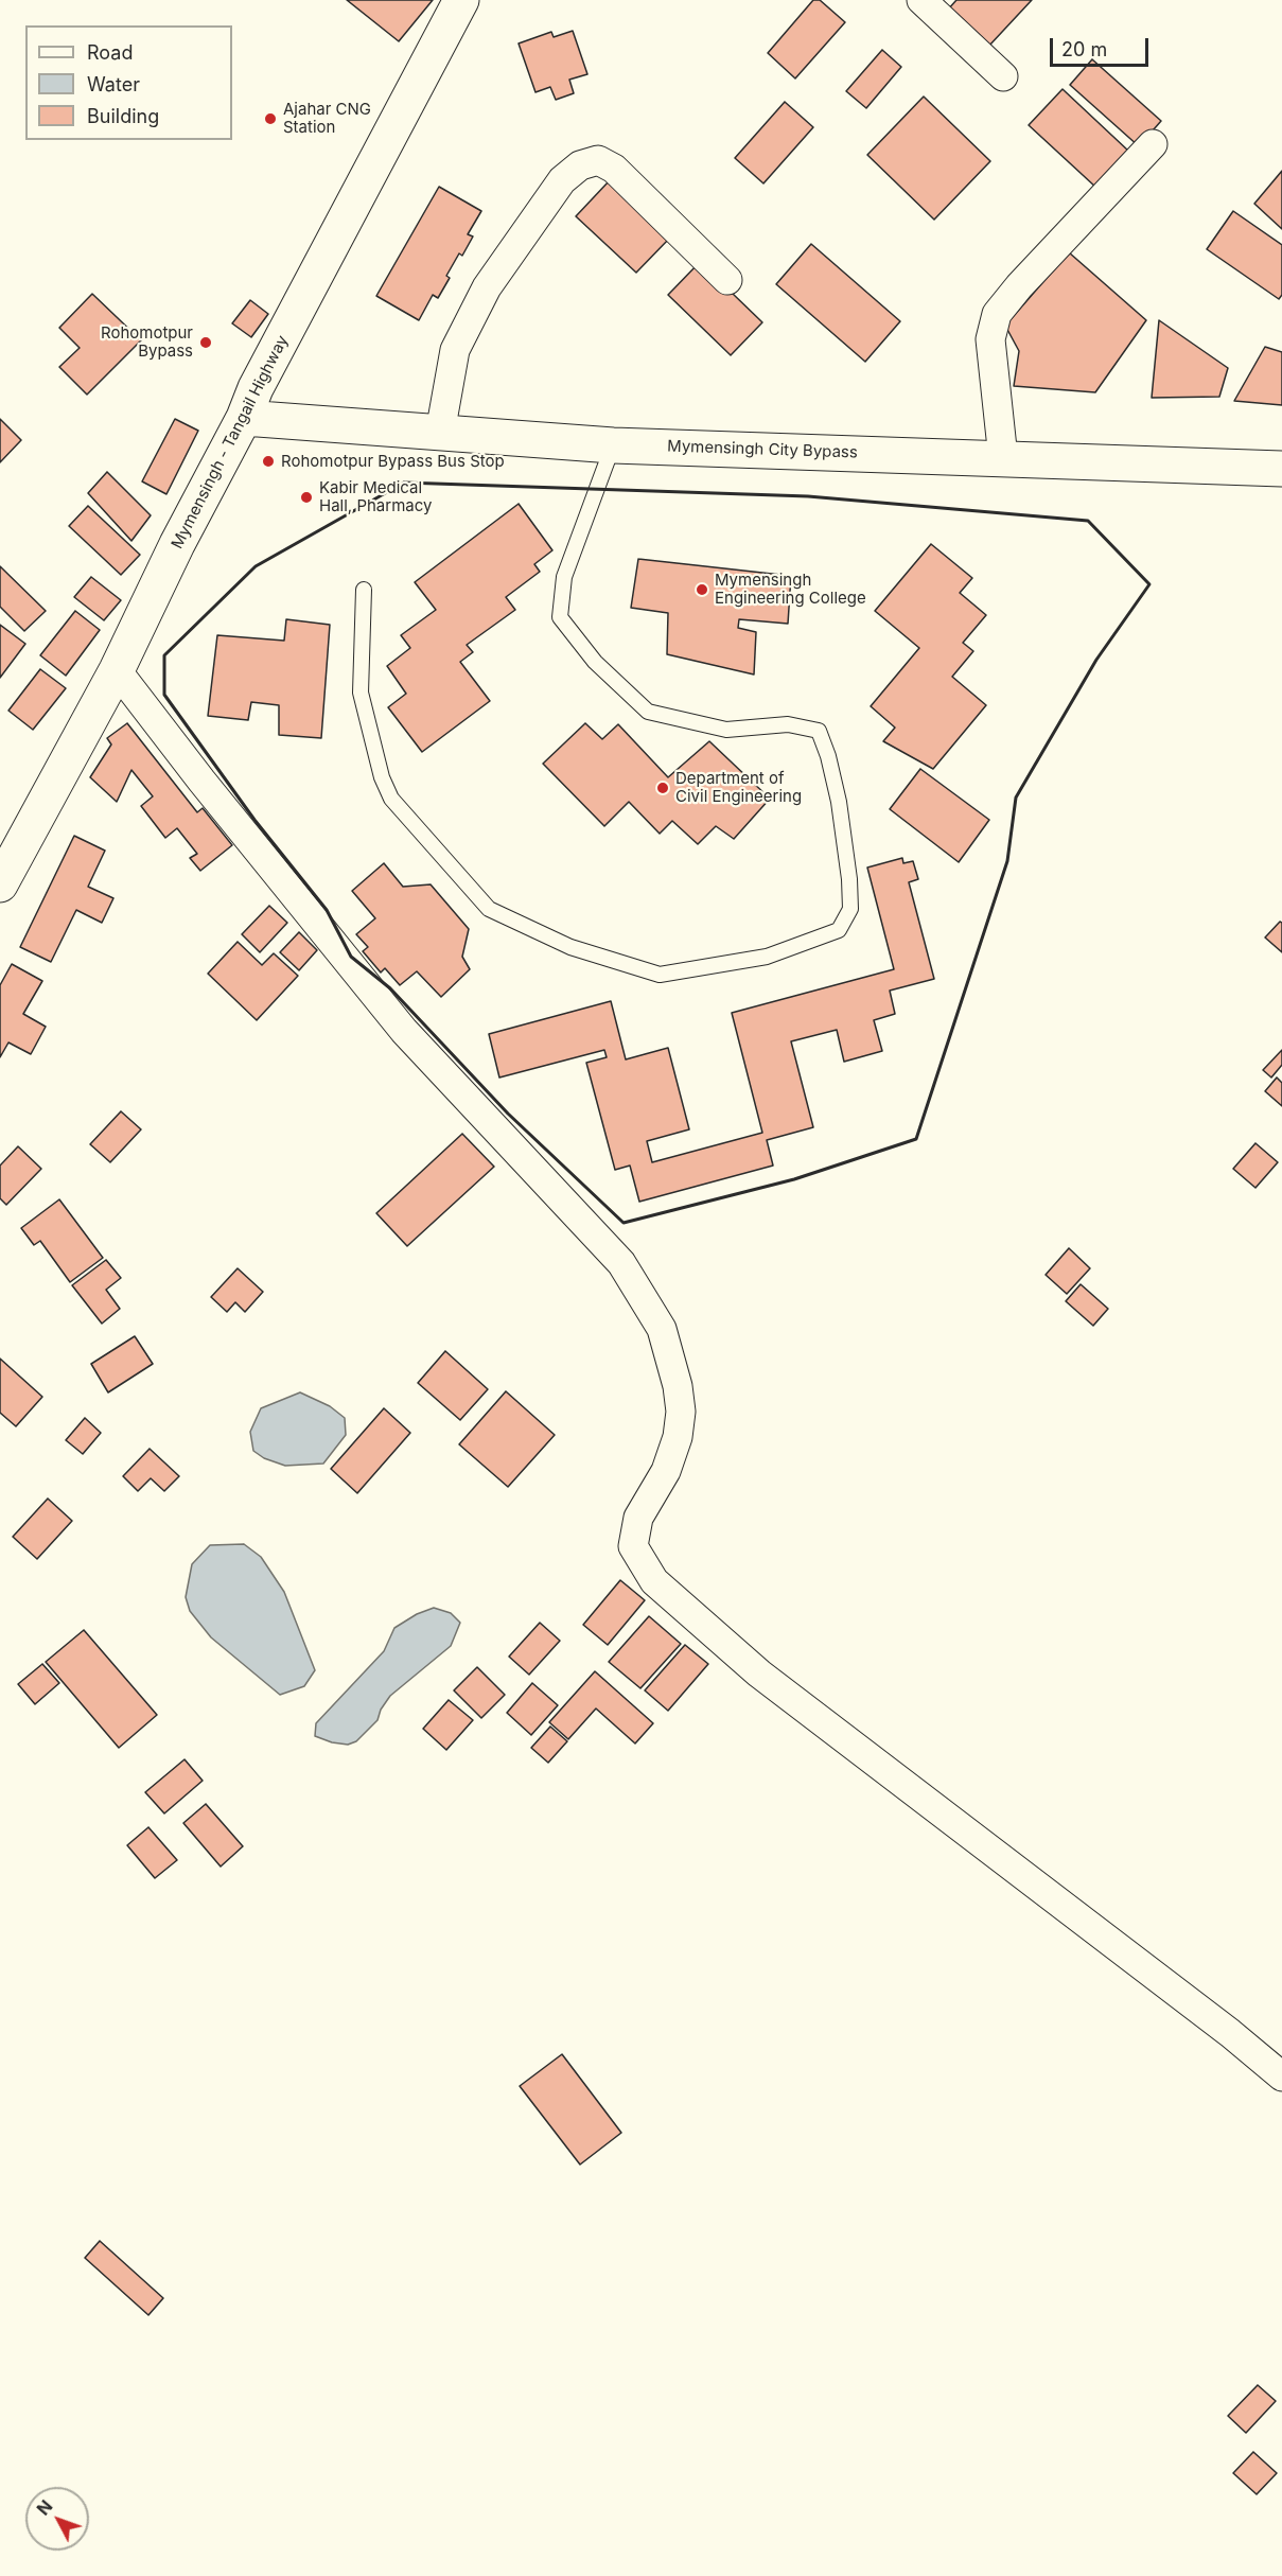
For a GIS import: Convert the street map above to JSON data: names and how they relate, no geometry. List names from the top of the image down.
{
  "streets": {
    "highway": ["Mymensingh - Tangail Highway", "Mymensingh City Bypass"]
  },
  "crossings": [
    ["Mymensingh - Tangail Highway", "Mymensingh City Bypass"]
  ],
  "places": [
    "Ajahar CNG Station",
    "Rohomotpur Bypass",
    "Rohomotpur Bypass Bus Stop",
    "Kabir Medical Hall, Pharmacy",
    "Mymensingh Engineering College",
    "Department of Civil Engineering"
  ],
  "legend": ["Road", "Water", "Building"],
  "scale_bar": "20 m",
  "north": "top left"
}
